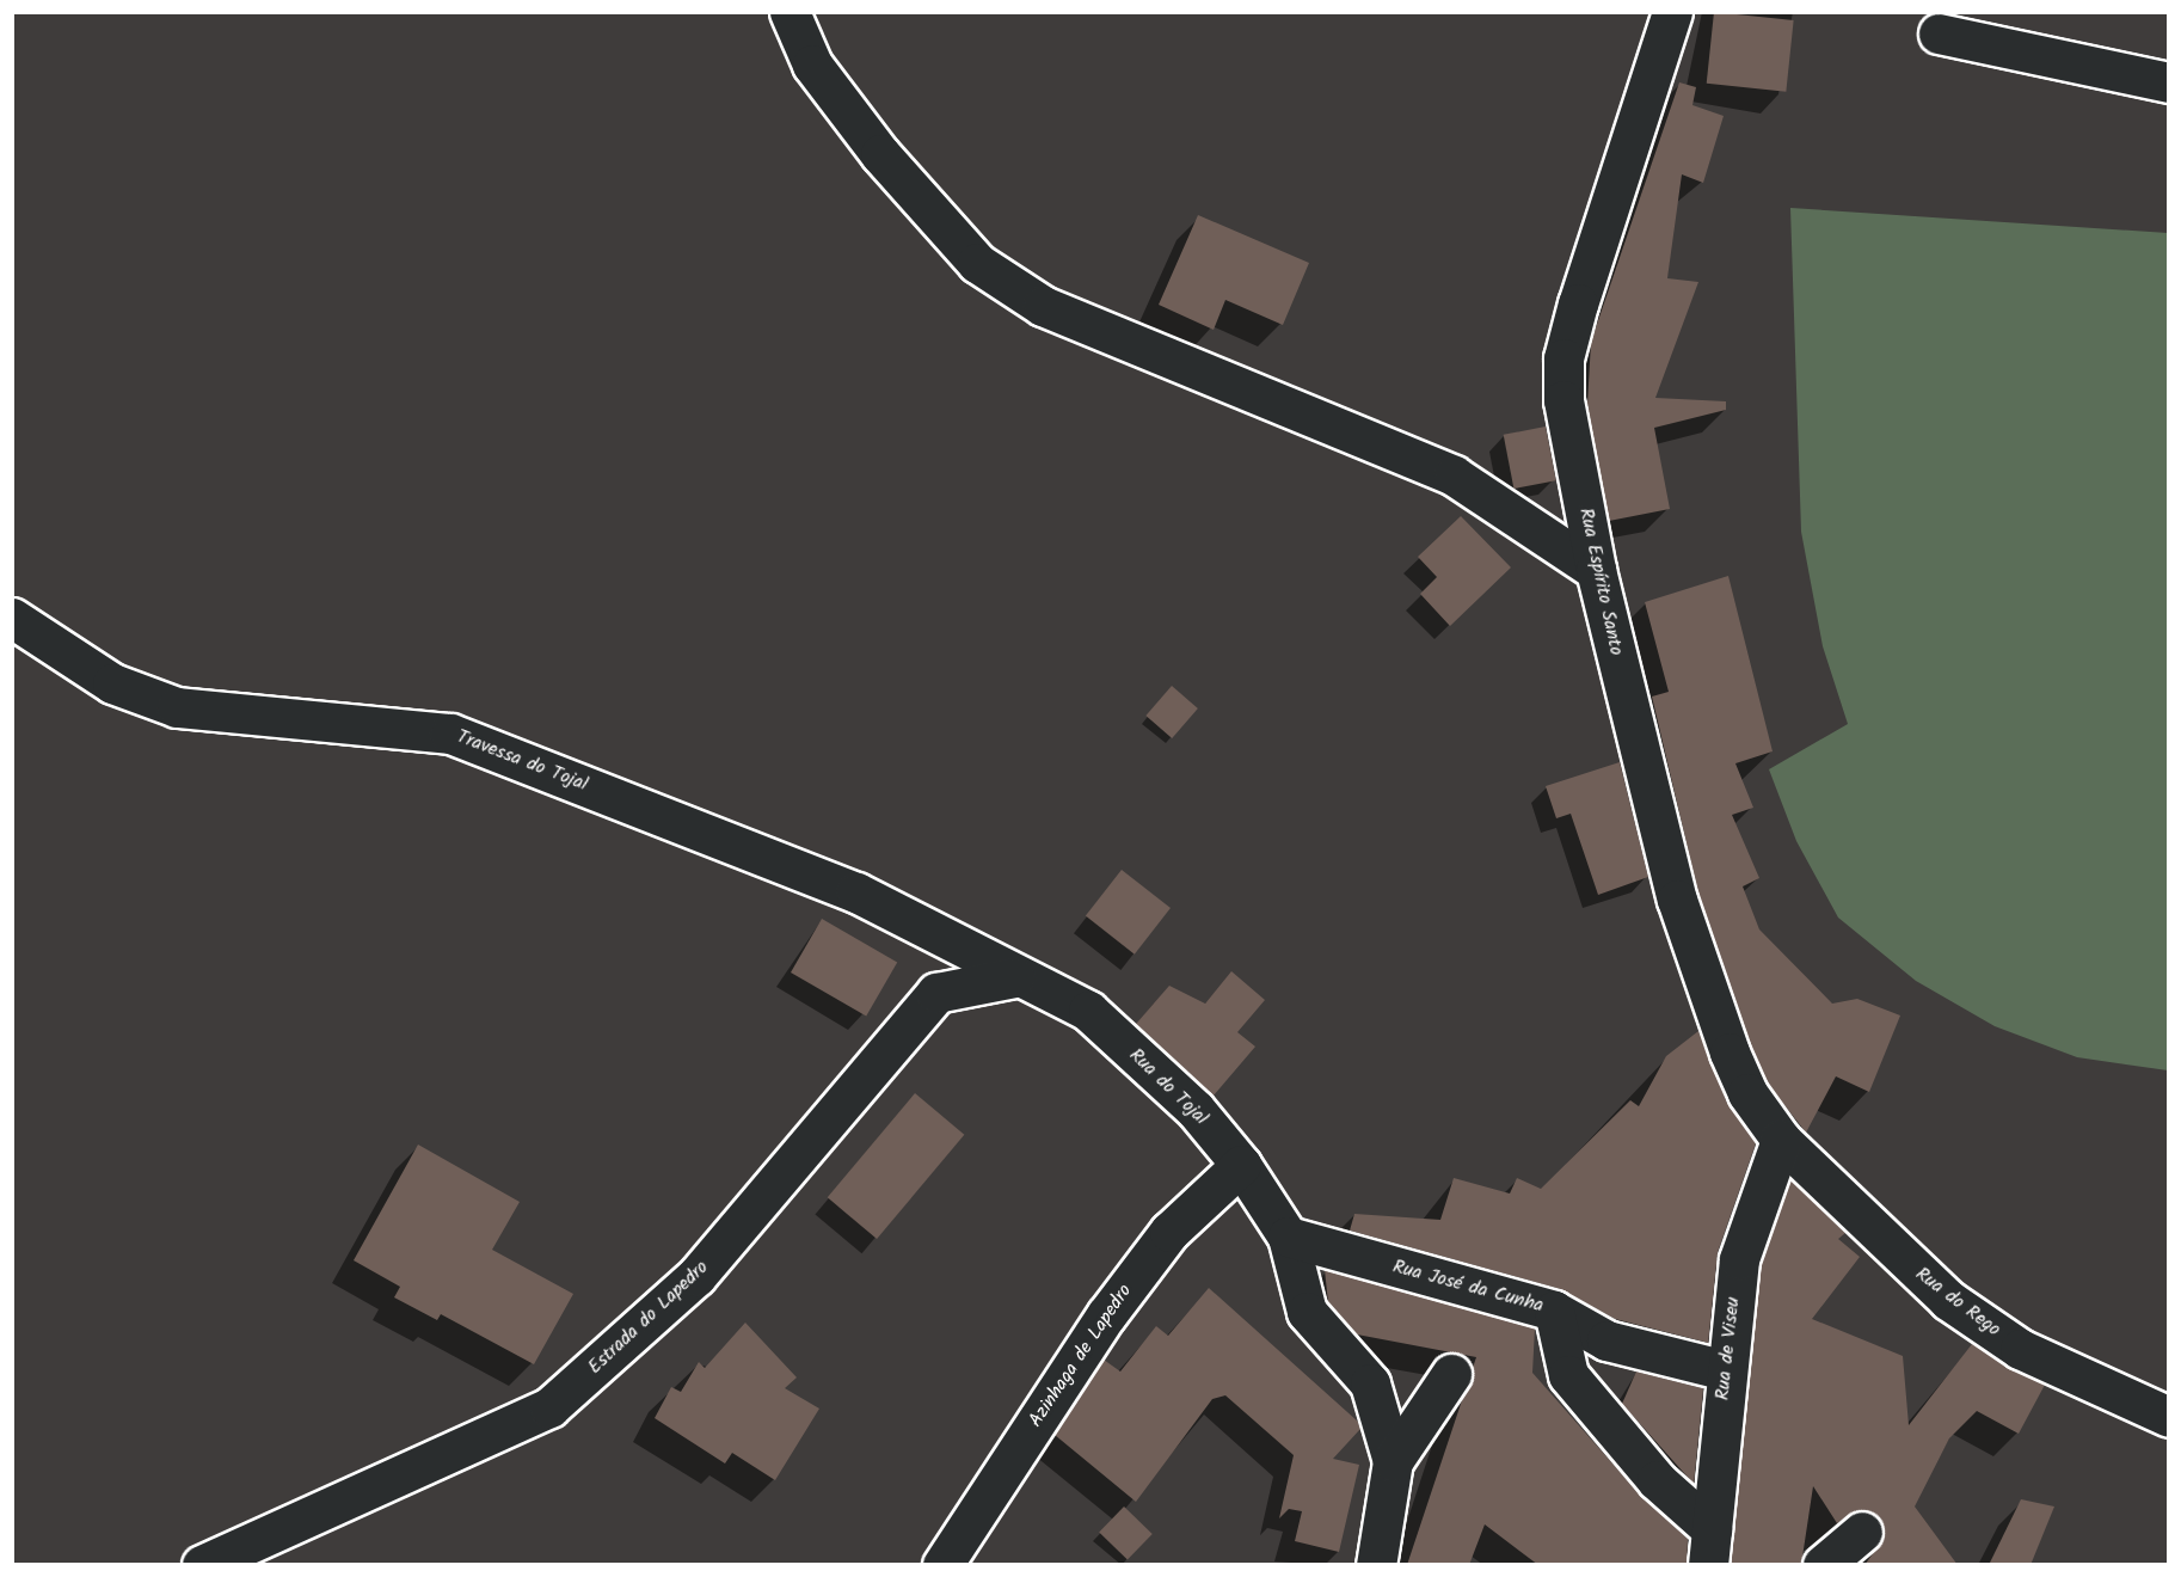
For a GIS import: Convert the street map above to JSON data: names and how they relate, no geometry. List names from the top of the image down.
{
  "streets": {
    "street": [
      "Rua Espírito Santo",
      "Travessa do Tojal",
      "Rua do Tojal",
      "Rua José da Cunha",
      "Rua do Rego",
      "Estrada do Lapedro",
      "Rua de Viseu",
      "Azinhaga de Lapedro"
    ]
  },
  "crossings": [
    ["Rua Espírito Santo", "Rua do Rego"],
    ["Rua Espírito Santo", "Rua de Viseu"],
    ["Travessa do Tojal", "Rua do Tojal"],
    ["Travessa do Tojal", "Estrada do Lapedro"],
    ["Rua do Tojal", "Rua José da Cunha"],
    ["Rua do Tojal", "Estrada do Lapedro"],
    ["Rua do Tojal", "Azinhaga de Lapedro"],
    ["Rua José da Cunha", "Rua de Viseu"],
    ["Rua do Rego", "Rua de Viseu"]
  ]
}
